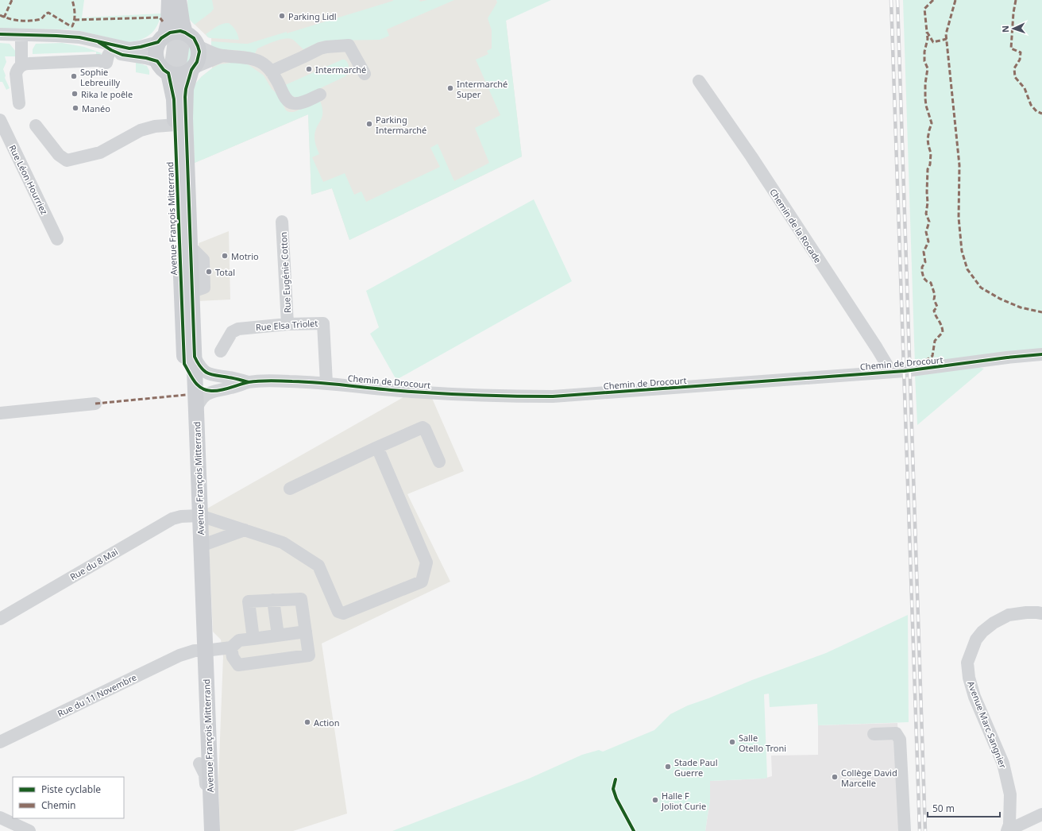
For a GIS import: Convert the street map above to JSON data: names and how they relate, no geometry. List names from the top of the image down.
{
  "streets": {
    "main road": ["Avenue François Mitterrand"],
    "street": [
      "Rue Léon Hourriez",
      "Chemin de la Rocade",
      "Rue Eugénie Cotton",
      "Rue Elsa Triolet",
      "Chemin de Drocourt",
      "Rue du 8 Mai",
      "Rue du 11 Novembre",
      "Avenue Marc Sangnier"
    ]
  },
  "crossings": [
    ["Avenue François Mitterrand", "Chemin de Drocourt"],
    ["Avenue François Mitterrand", "Rue du 8 Mai"],
    ["Avenue François Mitterrand", "Rue du 11 Novembre"],
    ["Chemin de la Rocade", "Chemin de Drocourt"],
    ["Rue Eugénie Cotton", "Rue Elsa Triolet"],
    ["Rue Elsa Triolet", "Chemin de Drocourt"]
  ],
  "places": [
    "Parking Lidl",
    "Intermarché",
    "Sophie Lebreuilly",
    "Intermarché Super",
    "Rika le poêle",
    "Manéo",
    "Parking Intermarché",
    "Motrio",
    "Total",
    "Action",
    "Salle Otello Troni",
    "Stade Paul Guerre",
    "Collège David Marcelle",
    "Halle F Joliot Curie"
  ],
  "legend": ["Piste cyclable", "Chemin"],
  "scale_bar": "50 m",
  "north": "left"
}
